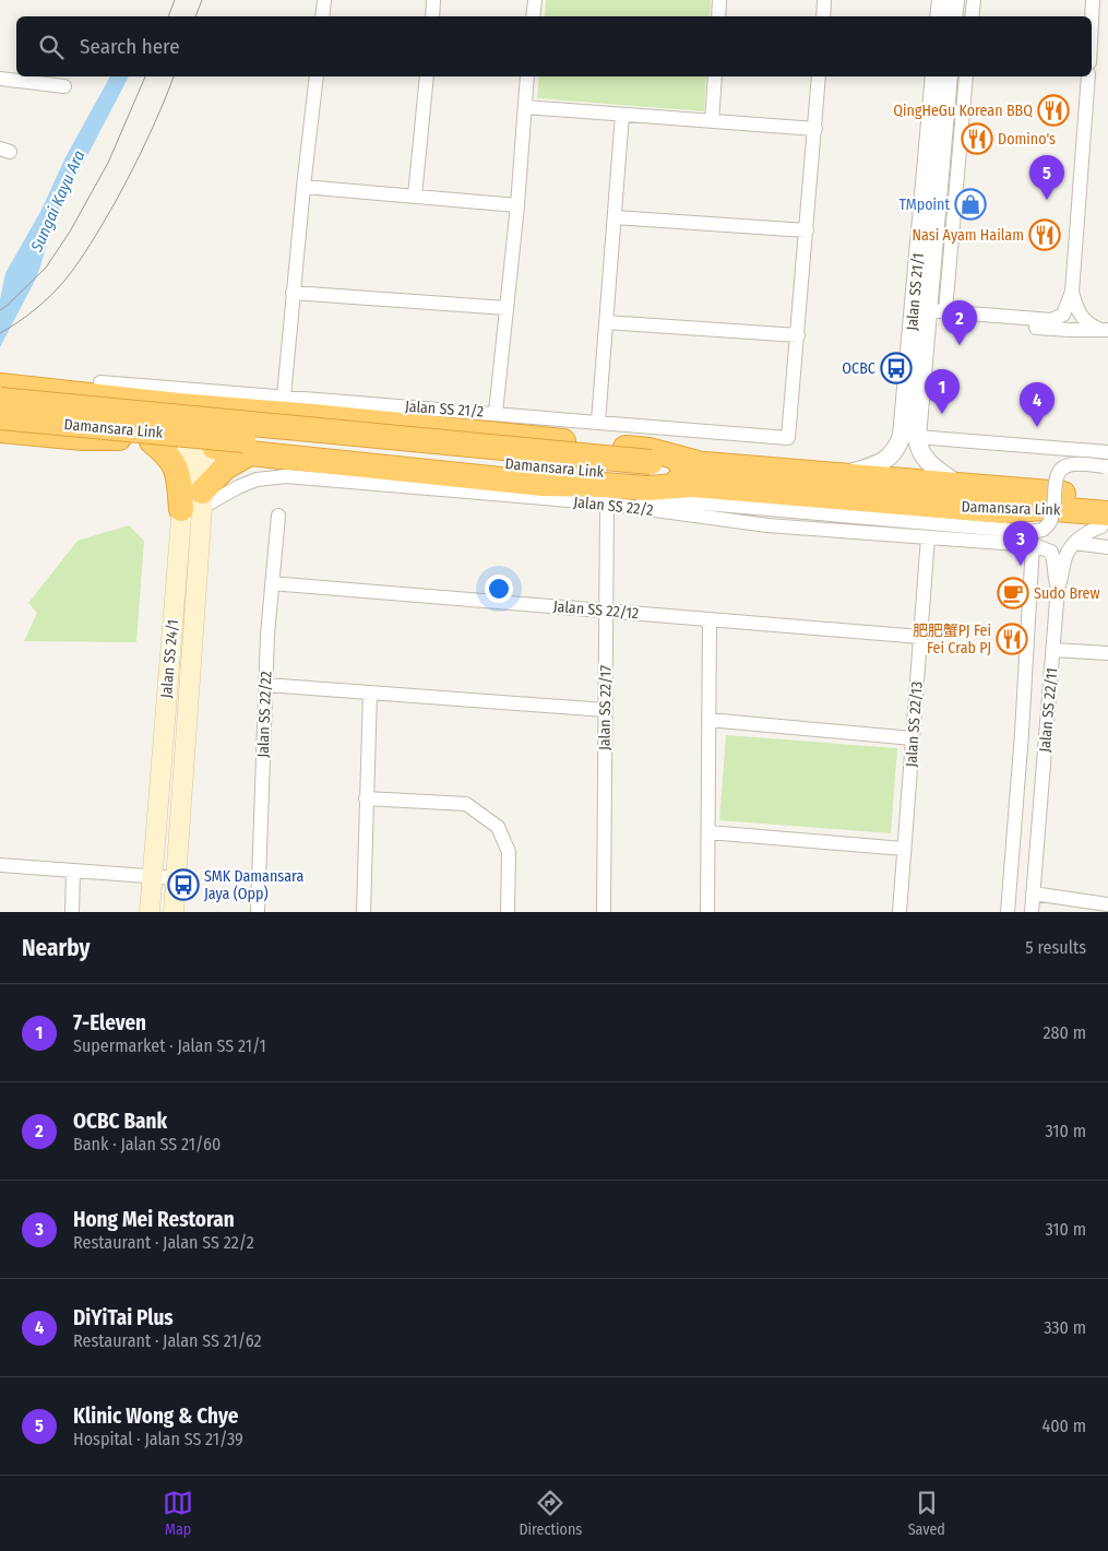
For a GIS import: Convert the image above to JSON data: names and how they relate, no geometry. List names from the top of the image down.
{
  "streets": {
    "highway": ["Damansara Link"],
    "main road": ["Jalan SS 24/1"],
    "street": [
      "Jalan SS 21/1",
      "Jalan SS 21/2",
      "Jalan SS 22/2",
      "Jalan SS 22/12",
      "Jalan SS 22/17",
      "Jalan SS 22/11",
      "Jalan SS 22/22",
      "Jalan SS 22/13"
    ]
  },
  "crossings": [
    ["Jalan SS 21/1", "Damansara Link"],
    ["Jalan SS 22/2", "Jalan SS 24/1"],
    ["Jalan SS 22/2", "Jalan SS 22/17"],
    ["Jalan SS 22/2", "Jalan SS 22/13"],
    ["Jalan SS 22/12", "Jalan SS 22/17"],
    ["Jalan SS 22/12", "Jalan SS 22/22"],
    ["Jalan SS 22/12", "Jalan SS 22/13"]
  ],
  "water": ["Sungai Kayu Ara"],
  "places": {
    "restaurant": [
      "QingHeGu Korean BBQ",
      "Domino's",
      "Nasi Ayam Hailam",
      "肥肥蟹PJ Fei Fei Crab PJ"
    ],
    "shop": ["TMpoint"],
    "bus stop": ["OCBC", "SMK Damansara Jaya (Opp)"],
    "cafe": ["Sudo Brew"]
  },
  "page": {
    "search": "Search here",
    "pins": [
      "5",
      "2",
      "1",
      "4",
      "3"
    ],
    "heading": ["Nearby", "5 results"],
    "list": [
      {
        "mark": "1",
        "name": "7-Eleven",
        "note": "Supermarket · Jalan SS 21/1",
        "value": "280 m"
      },
      {
        "mark": "2",
        "name": "OCBC Bank",
        "note": "Bank · Jalan SS 21/60",
        "value": "310 m"
      },
      {
        "mark": "3",
        "name": "Hong Mei Restoran",
        "note": "Restaurant · Jalan SS 22/2",
        "value": "310 m"
      },
      {
        "mark": "4",
        "name": "DiYiTai Plus",
        "note": "Restaurant · Jalan SS 21/62",
        "value": "330 m"
      },
      {
        "mark": "5",
        "name": "Klinic Wong & Chye",
        "note": "Hospital · Jalan SS 21/39",
        "value": "400 m"
      }
    ],
    "nav": ["Map", "Directions", "Saved"]
  }
}
